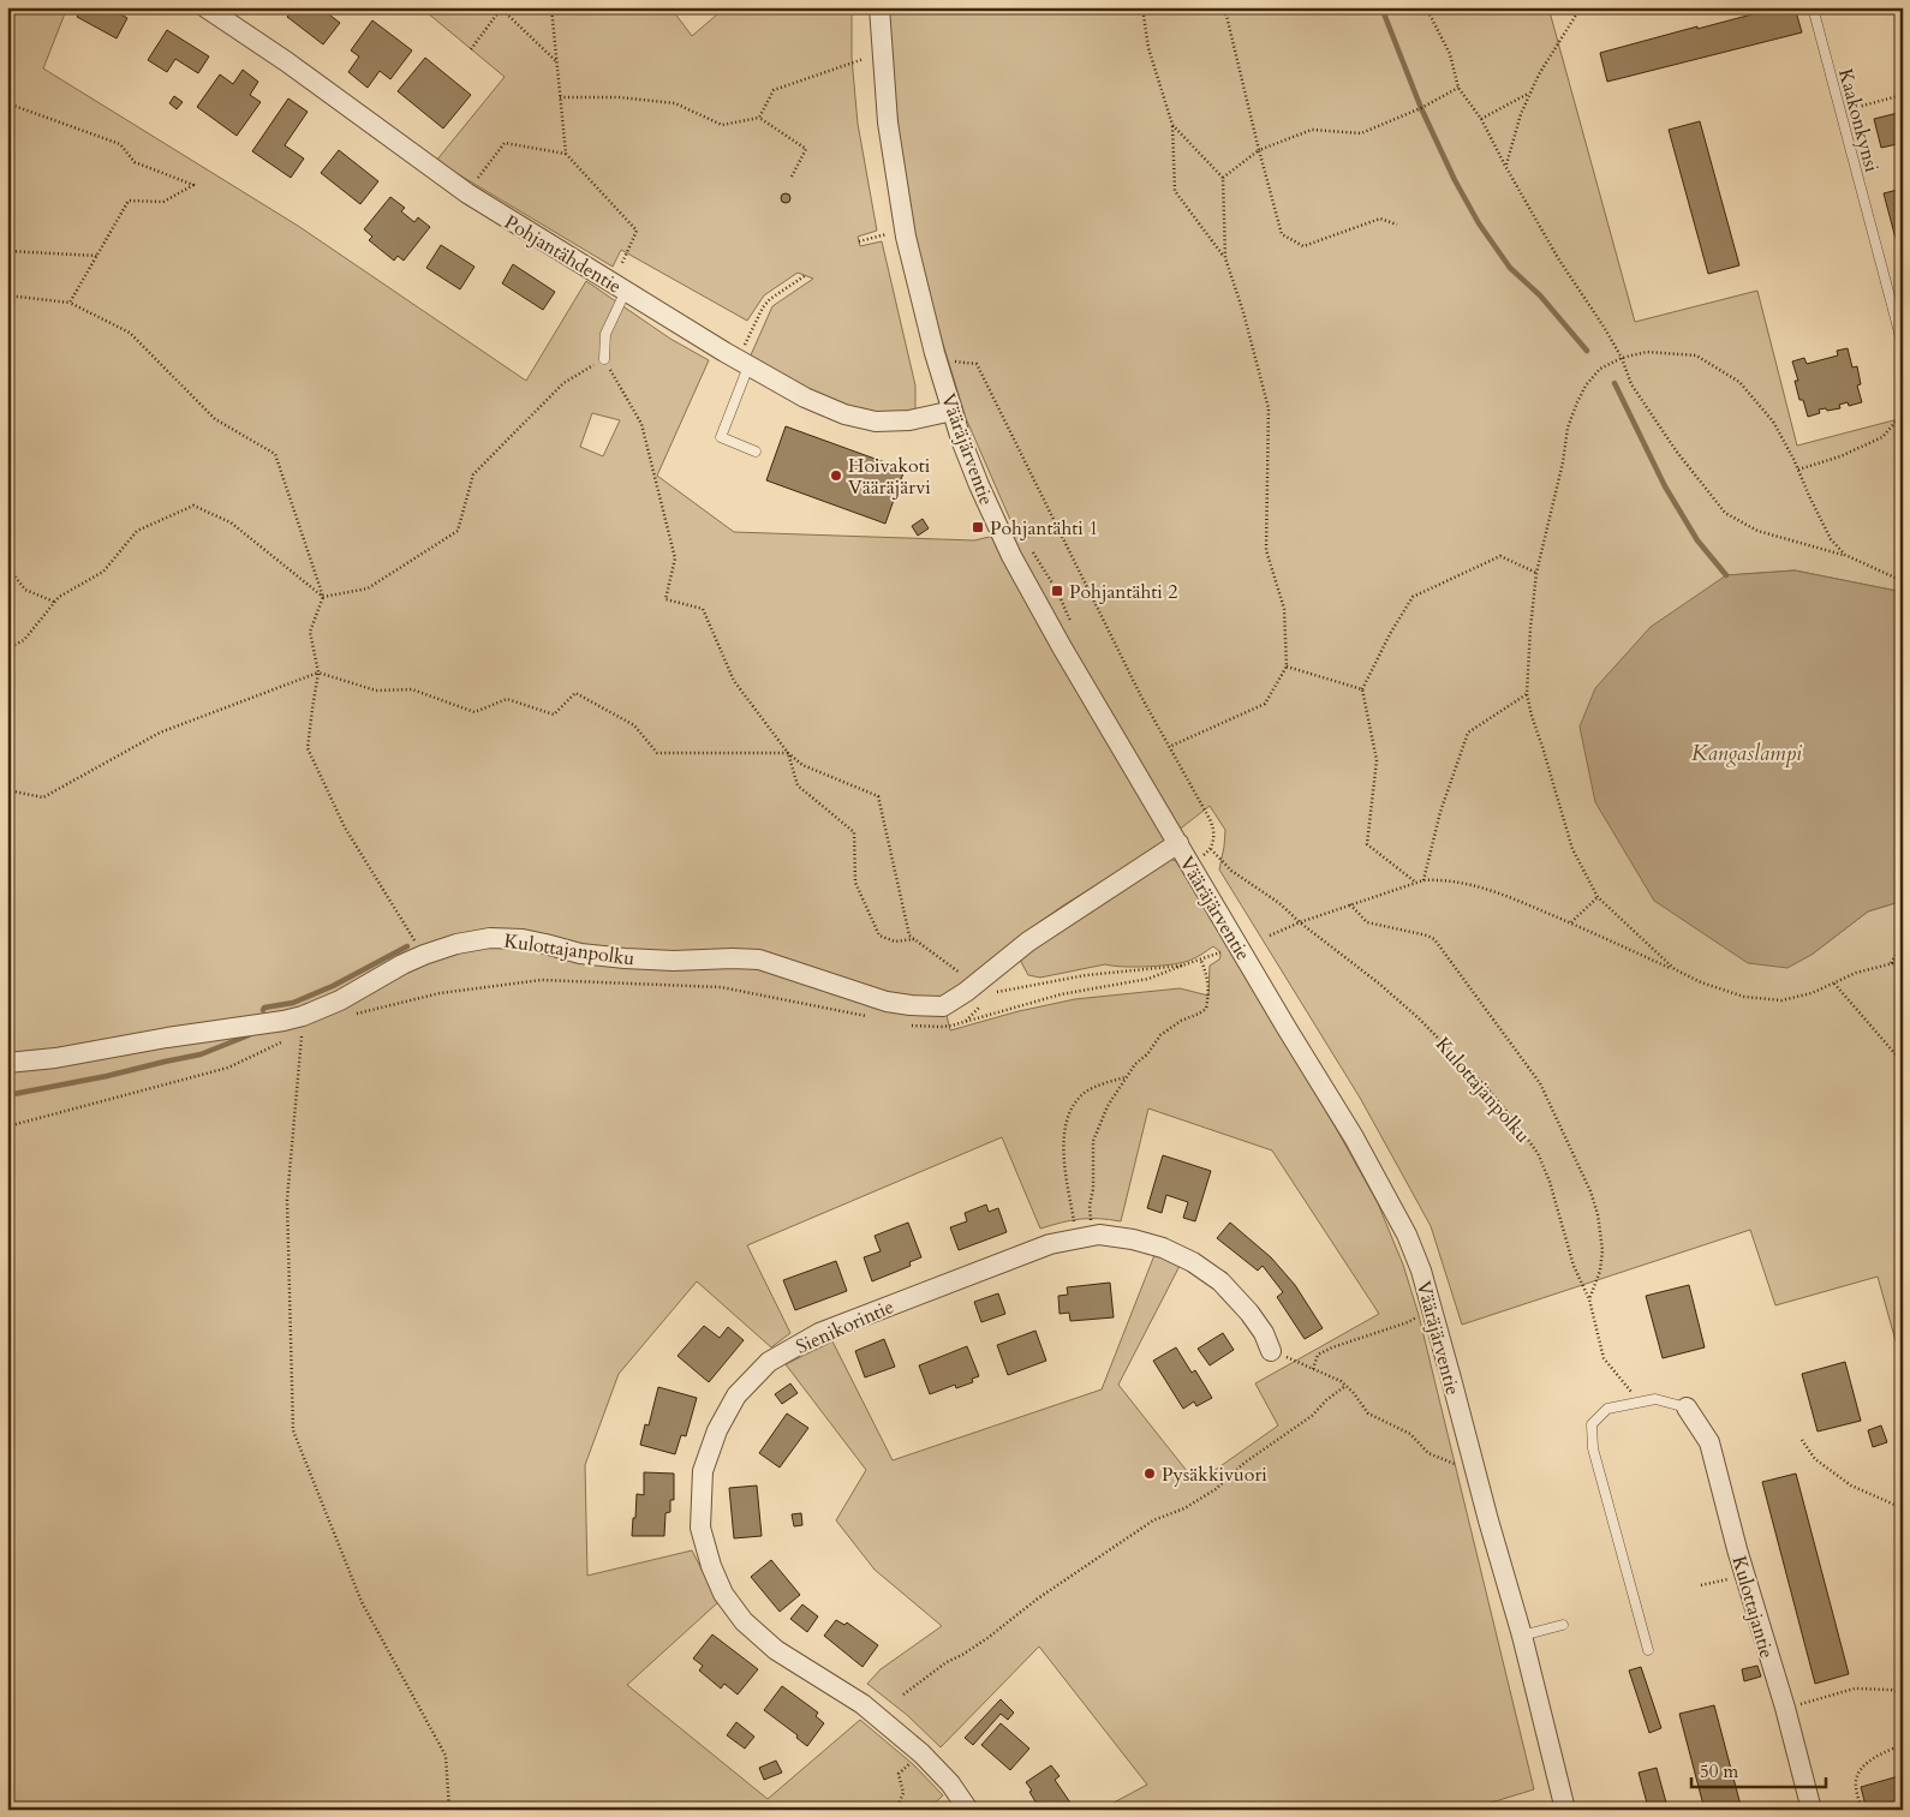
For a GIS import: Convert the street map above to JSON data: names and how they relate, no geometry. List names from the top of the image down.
{
  "streets": {
    "street": [
      "Pohjantähdentie",
      "Vääräjärventie",
      "Kulottajanpolku",
      "Sienikorintie",
      "Kulottajantie"
    ],
    "lane": ["Kaakonkynsi"]
  },
  "crossings": [
    ["Pohjantähdentie", "Vääräjärventie"],
    ["Vääräjärventie", "Kulottajanpolku"]
  ],
  "water": ["Kangaslampi"],
  "places": {
    "other": ["Hoivakoti Vääräjärvi", "Pysäkkivuori"],
    "transit": ["Pohjantähti 1", "Pohjantähti 2"]
  },
  "scale_bar": "50 m"
}
